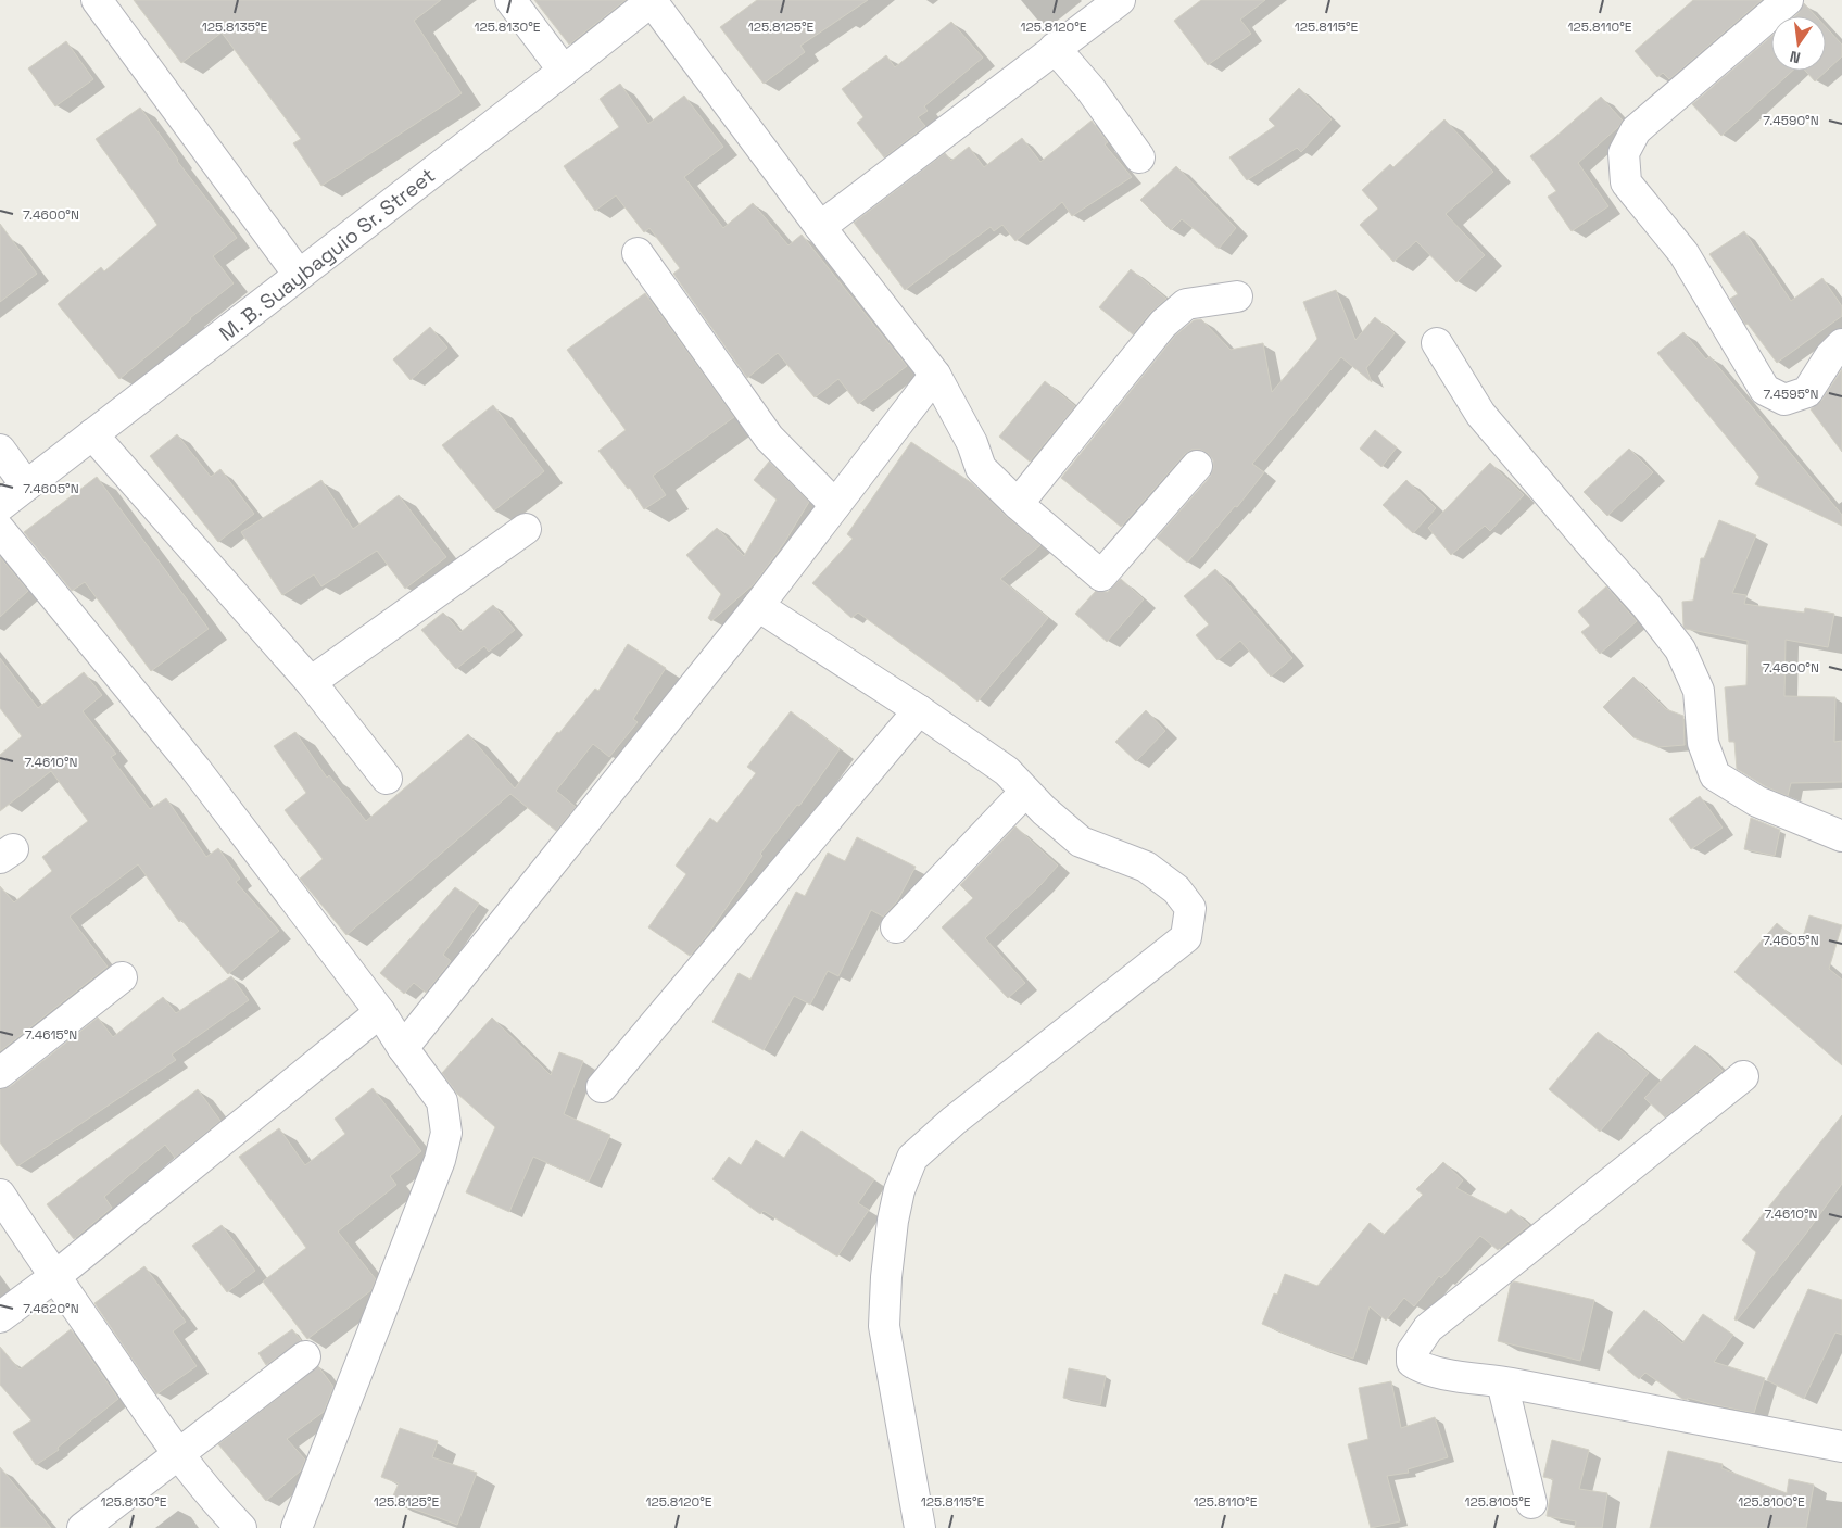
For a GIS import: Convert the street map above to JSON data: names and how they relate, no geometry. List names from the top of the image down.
{
  "streets": {
    "street": ["M. B. Suaybaguio Sr. Street"]
  },
  "north": "bottom",
  "coordinates": [
    "125.8135°E",
    "125.8130°E",
    "125.8125°E",
    "125.8120°E",
    "125.8115°E",
    "125.8110°E",
    "7.4590°N",
    "7.4600°N",
    "7.4595°N",
    "7.4605°N",
    "7.4610°N",
    "7.4615°N",
    "7.4620°N",
    "125.8105°E",
    "125.8100°E"
  ]
}
